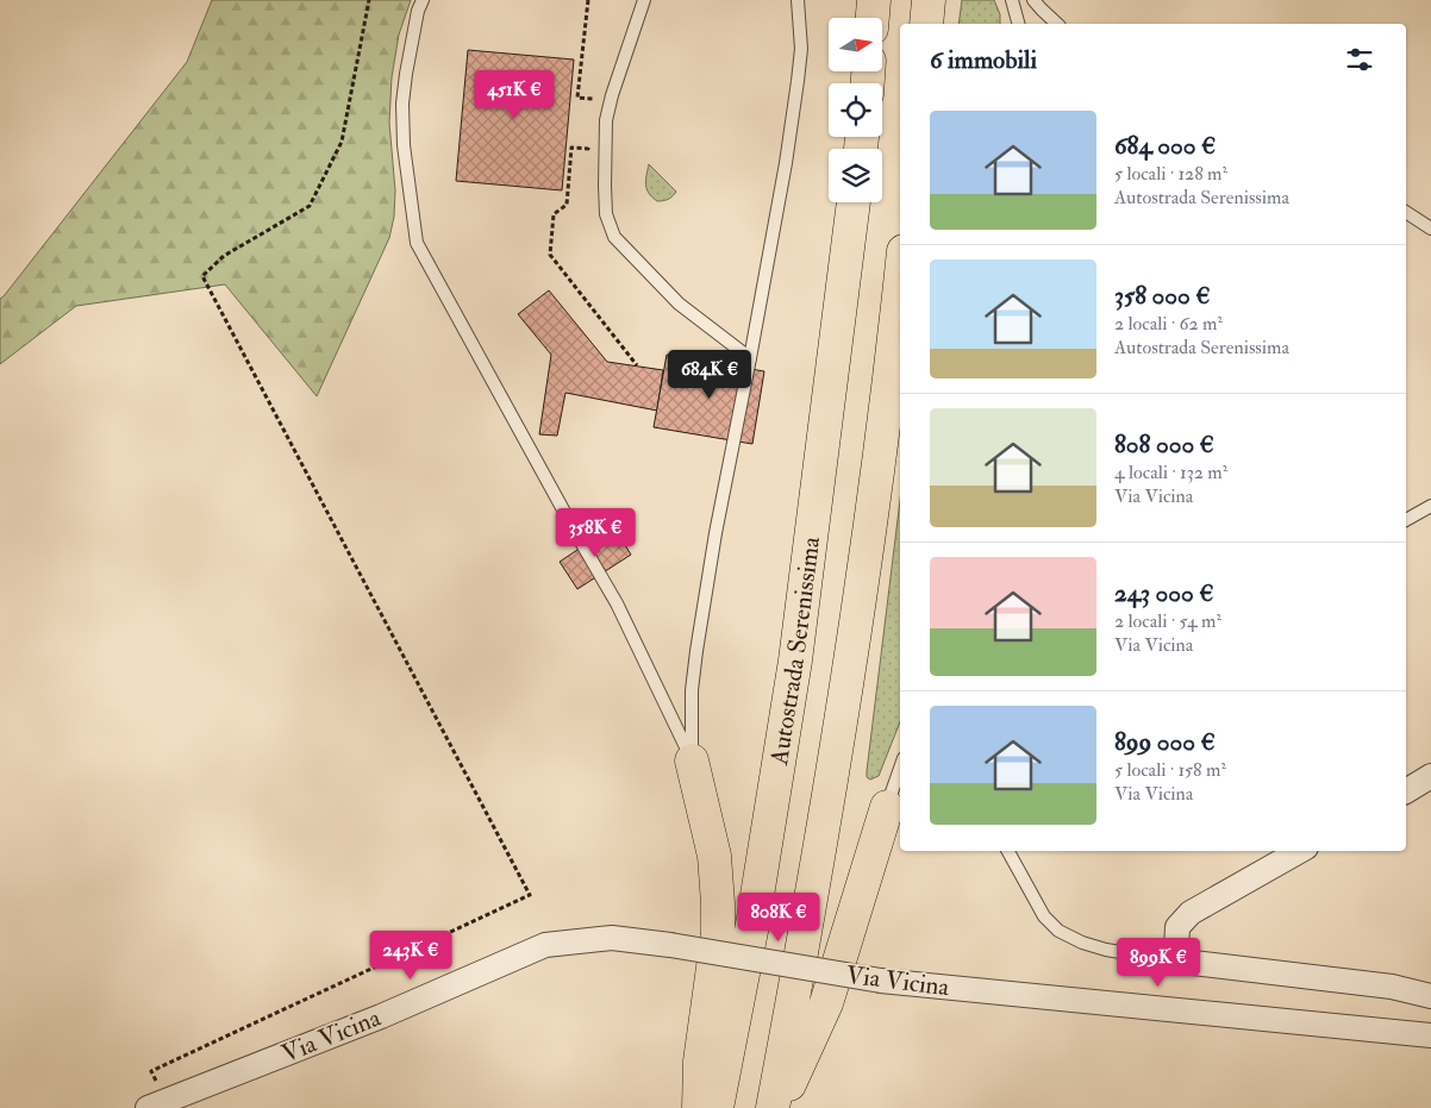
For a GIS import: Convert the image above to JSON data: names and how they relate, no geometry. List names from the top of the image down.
{
  "streets": {
    "highway": ["Autostrada Serenissima"],
    "street": ["Via Vicina"]
  },
  "north": "right",
  "page": {
    "heading": "6 immobili",
    "price": [
      "451K €",
      "684K €",
      "358K €",
      "808K €",
      "243K €",
      "899K €"
    ],
    "list": [
      {
        "name": "684 000 €",
        "note": "5 locali · 128 m² · Autostrada Serenissima"
      },
      {
        "name": "358 000 €",
        "note": "2 locali · 62 m² · Autostrada Serenissima"
      },
      {
        "name": "808 000 €",
        "note": "4 locali · 132 m² · Via Vicina"
      },
      {
        "name": "243 000 €",
        "note": "2 locali · 54 m² · Via Vicina"
      },
      {
        "name": "899 000 €",
        "note": "5 locali · 158 m² · Via Vicina"
      }
    ]
  }
}
